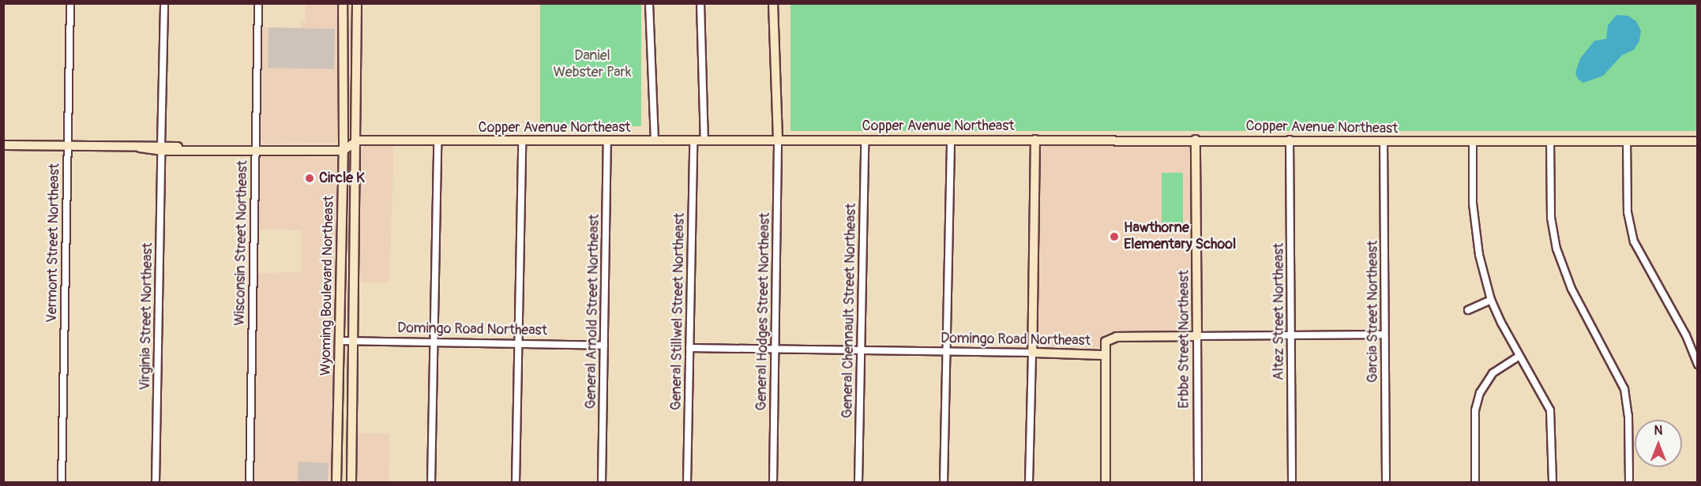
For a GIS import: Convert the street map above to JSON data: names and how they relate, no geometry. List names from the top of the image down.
{
  "streets": {
    "street": [
      "Copper Avenue Northeast",
      "Vermont Street Northeast",
      "Wisconsin Street Northeast",
      "Wyoming Boulevard Northeast",
      "General Chennault Street Northeast",
      "General Arnold Street Northeast",
      "General Stillwel Street Northeast",
      "General Hodges Street Northeast",
      "Altez Street Northeast",
      "Garcia Street Northeast",
      "Virginia Street Northeast",
      "Domingo Road Northeast",
      "Erbbe Street Northeast"
    ]
  },
  "crossings": [
    ["Copper Avenue Northeast", "Wyoming Boulevard Northeast"],
    ["Copper Avenue Northeast", "General Chennault Street Northeast"],
    ["Copper Avenue Northeast", "General Arnold Street Northeast"],
    ["Copper Avenue Northeast", "General Stillwel Street Northeast"],
    ["Copper Avenue Northeast", "General Hodges Street Northeast"],
    ["Copper Avenue Northeast", "Altez Street Northeast"],
    ["Copper Avenue Northeast", "Garcia Street Northeast"],
    ["Copper Avenue Northeast", "Erbbe Street Northeast"],
    ["Wyoming Boulevard Northeast", "Domingo Road Northeast"],
    ["General Chennault Street Northeast", "Domingo Road Northeast"],
    ["General Arnold Street Northeast", "Domingo Road Northeast"],
    ["General Stillwel Street Northeast", "Domingo Road Northeast"],
    ["General Hodges Street Northeast", "Domingo Road Northeast"],
    ["Altez Street Northeast", "Domingo Road Northeast"],
    ["Garcia Street Northeast", "Domingo Road Northeast"],
    ["Domingo Road Northeast", "Erbbe Street Northeast"]
  ],
  "parks": ["Daniel Webster Park"],
  "places": ["Circle K", "Hawthorne Elementary School"],
  "north": "top"
}
